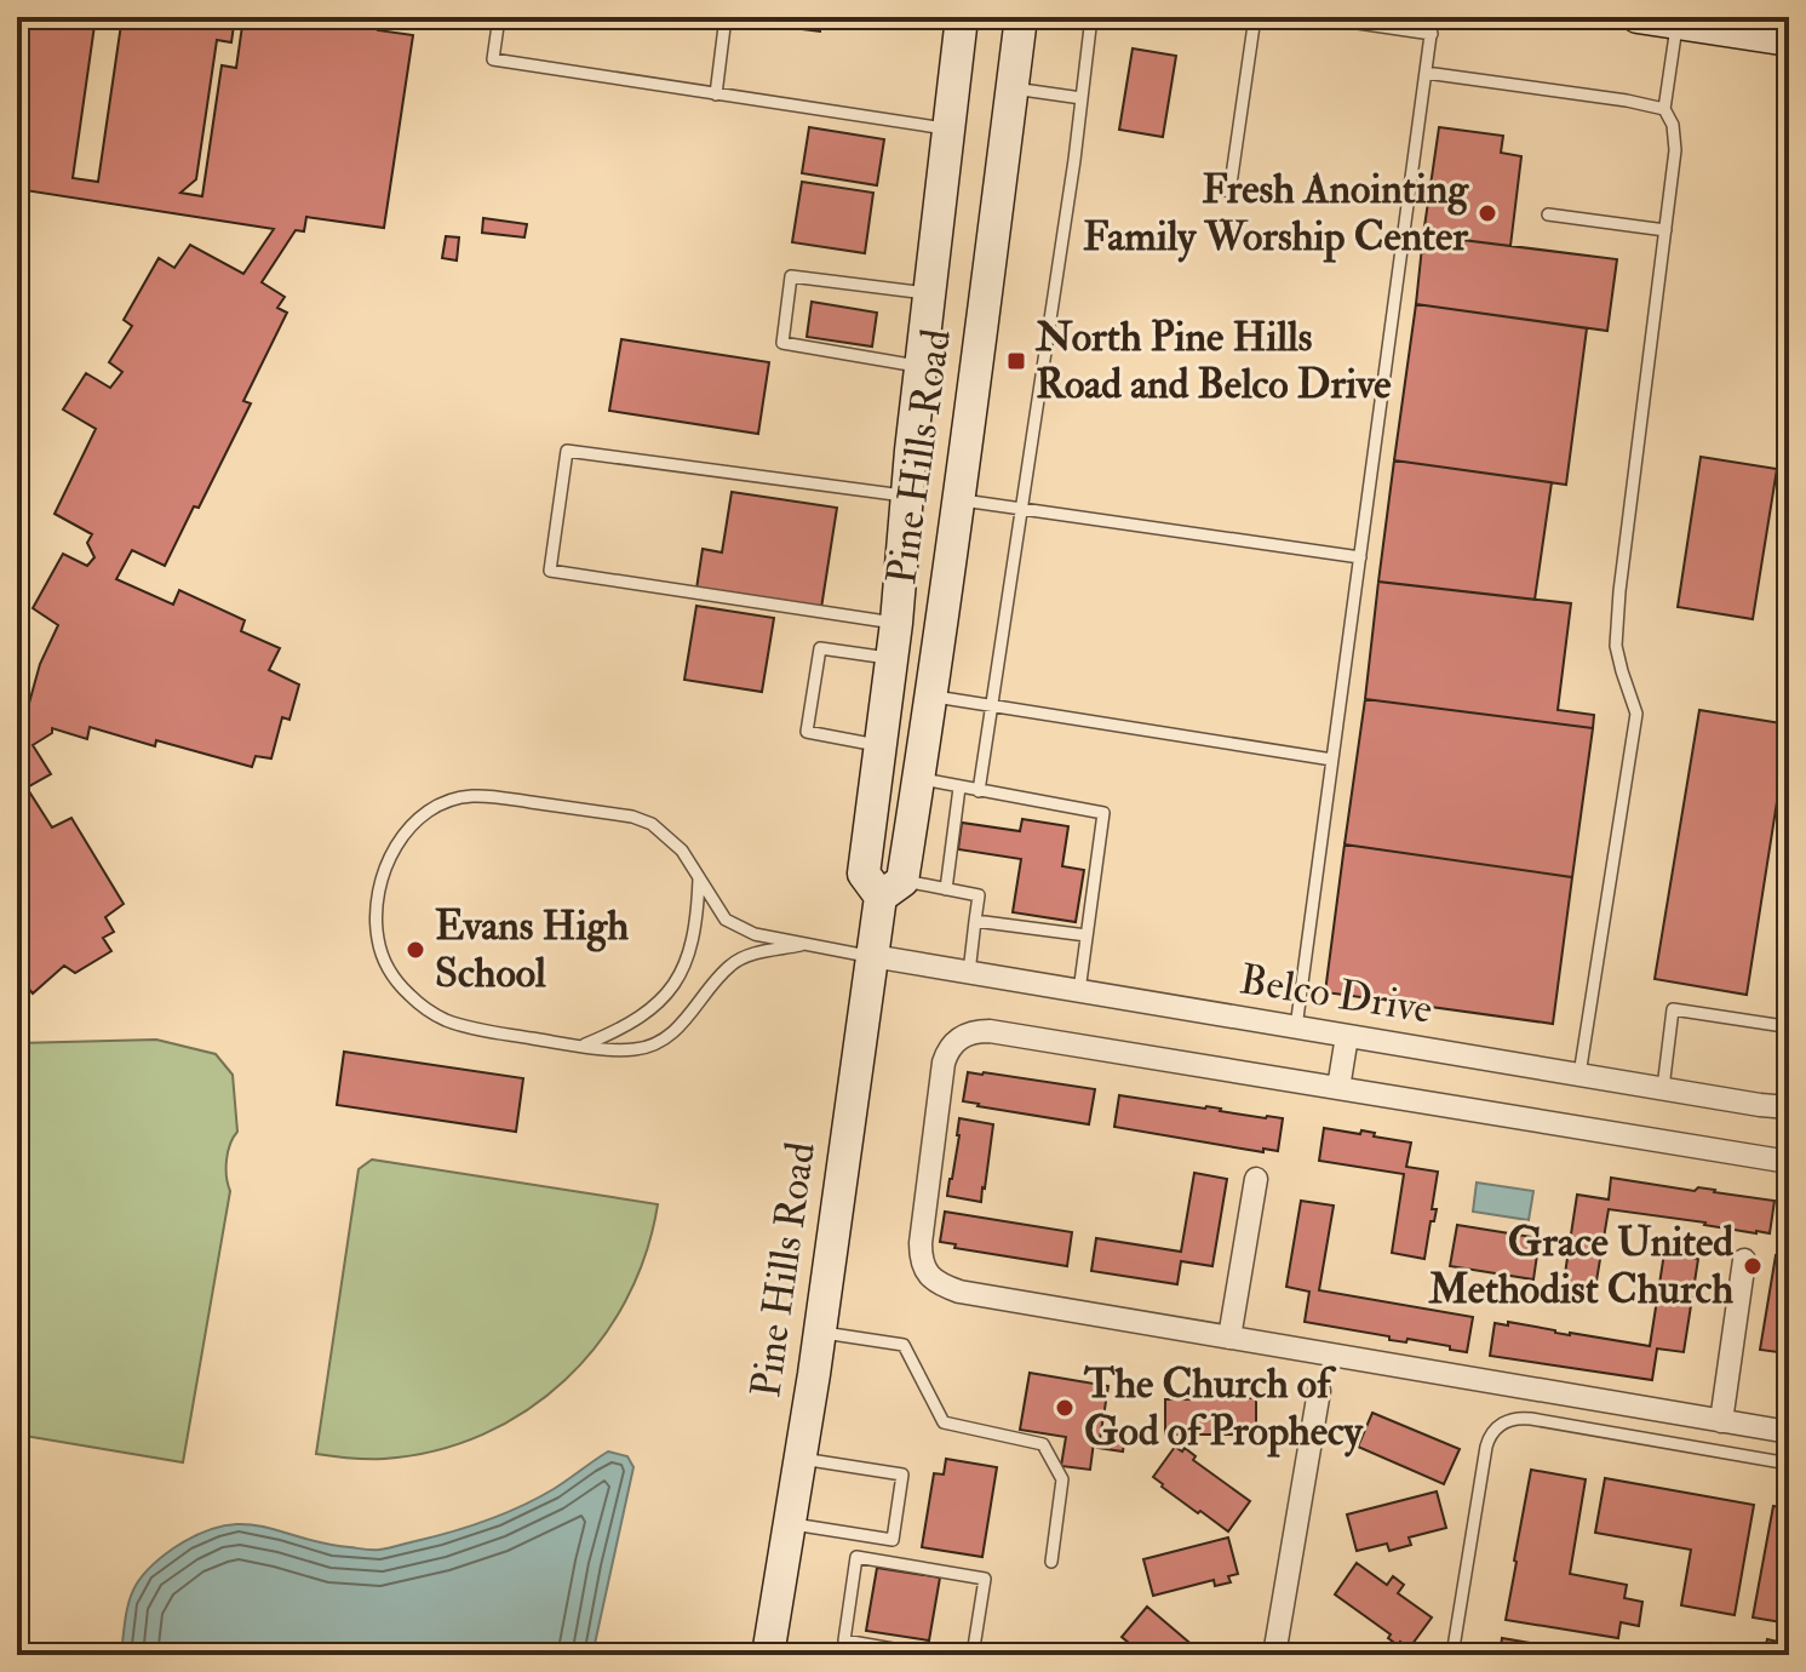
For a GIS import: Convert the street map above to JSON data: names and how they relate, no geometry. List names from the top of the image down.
{
  "streets": {
    "main road": ["Pine Hills Road"],
    "street": ["Belco Drive"]
  },
  "crossings": [
    ["Pine Hills Road", "Belco Drive"]
  ],
  "places": {
    "other": [
      "Fresh Anointing Family Worship Center",
      "Evans High School",
      "Grace United Methodist Church",
      "The Church of God of Prophecy"
    ],
    "transit": ["North Pine Hills Road and Belco Drive"]
  }
}
